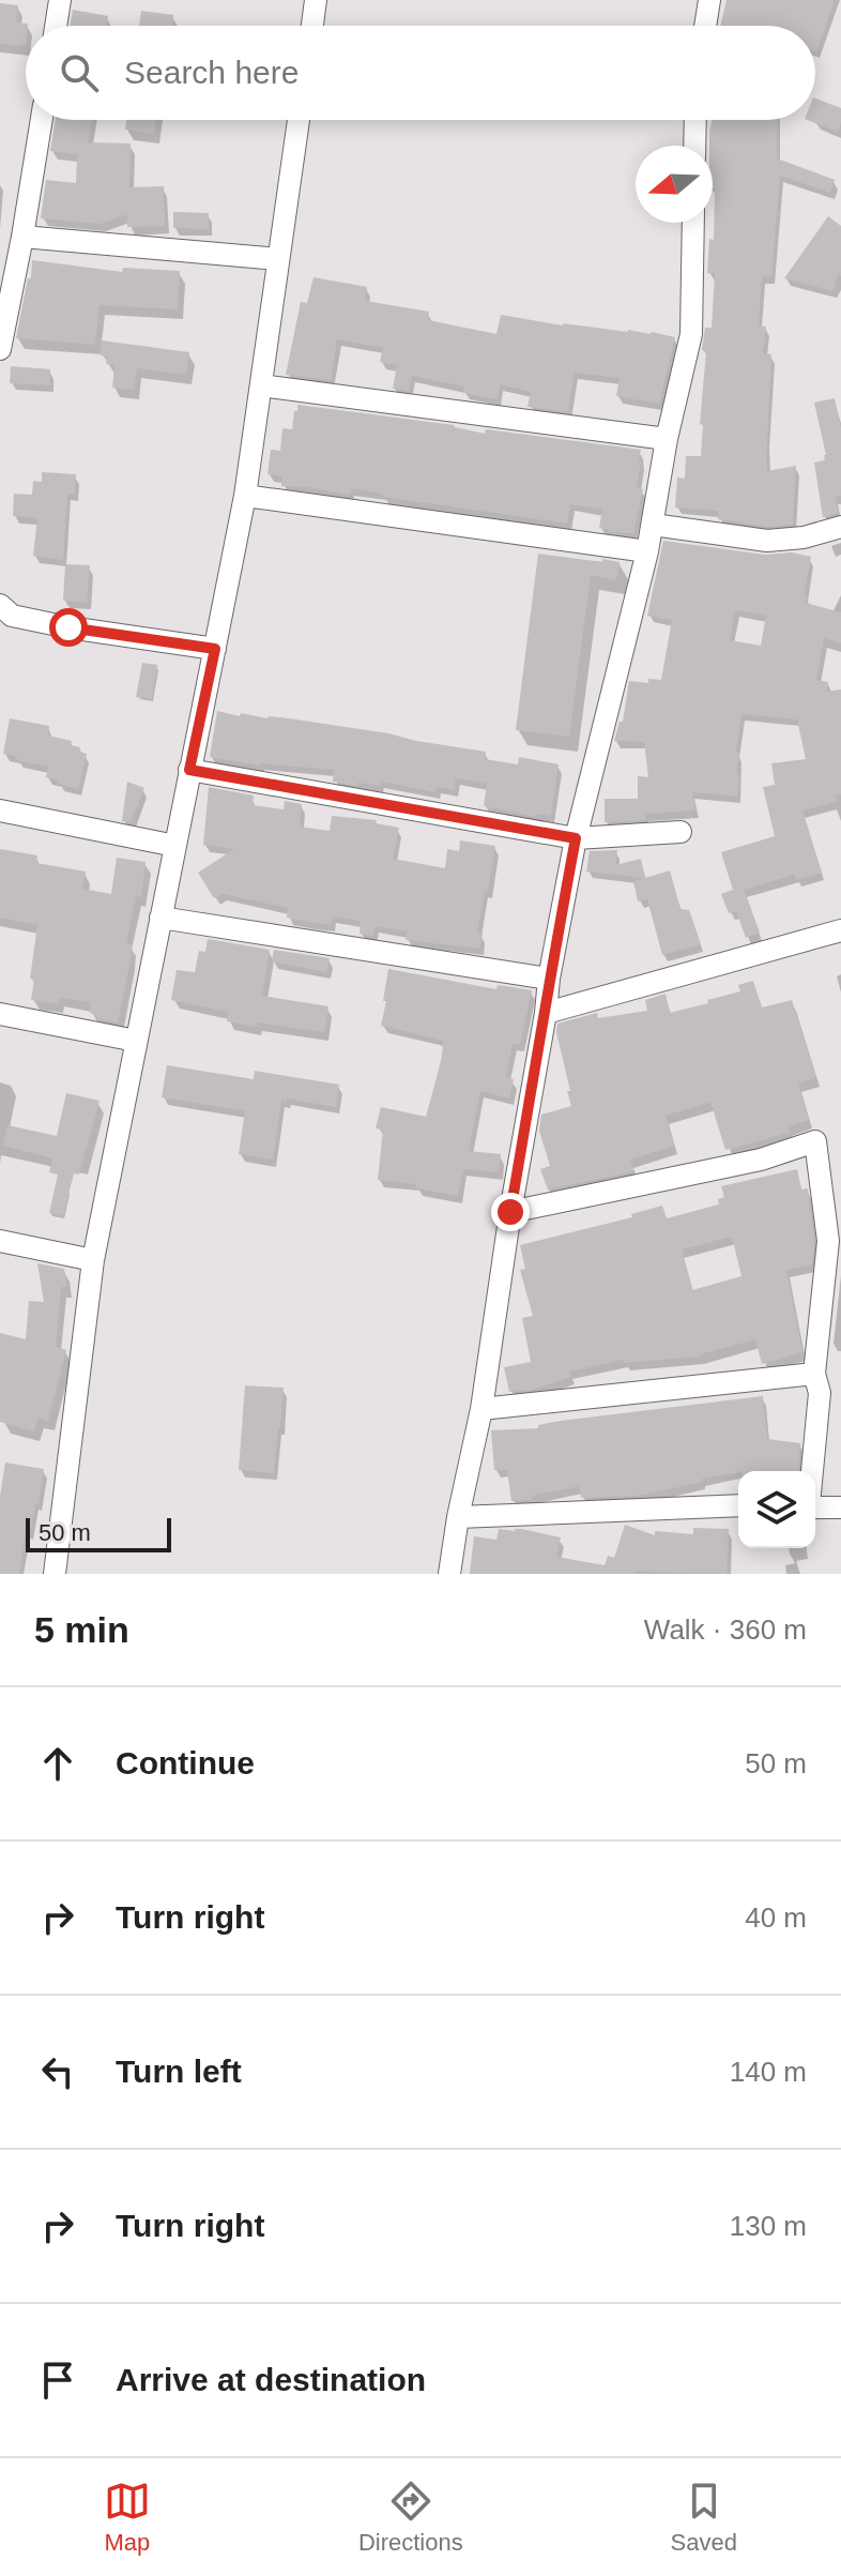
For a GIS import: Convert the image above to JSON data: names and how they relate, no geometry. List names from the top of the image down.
{
  "scale_bar": "50 m",
  "north": "left",
  "page": {
    "search": "Search here",
    "scale": "50 m",
    "heading": ["5 min", "Walk · 360 m"],
    "list": [
      ["Continue", "50 m"],
      ["Turn right", "40 m"],
      ["Turn left", "140 m"],
      ["Turn right", "130 m"],
      "Arrive at destination"
    ],
    "nav": ["Map", "Directions", "Saved"]
  }
}
